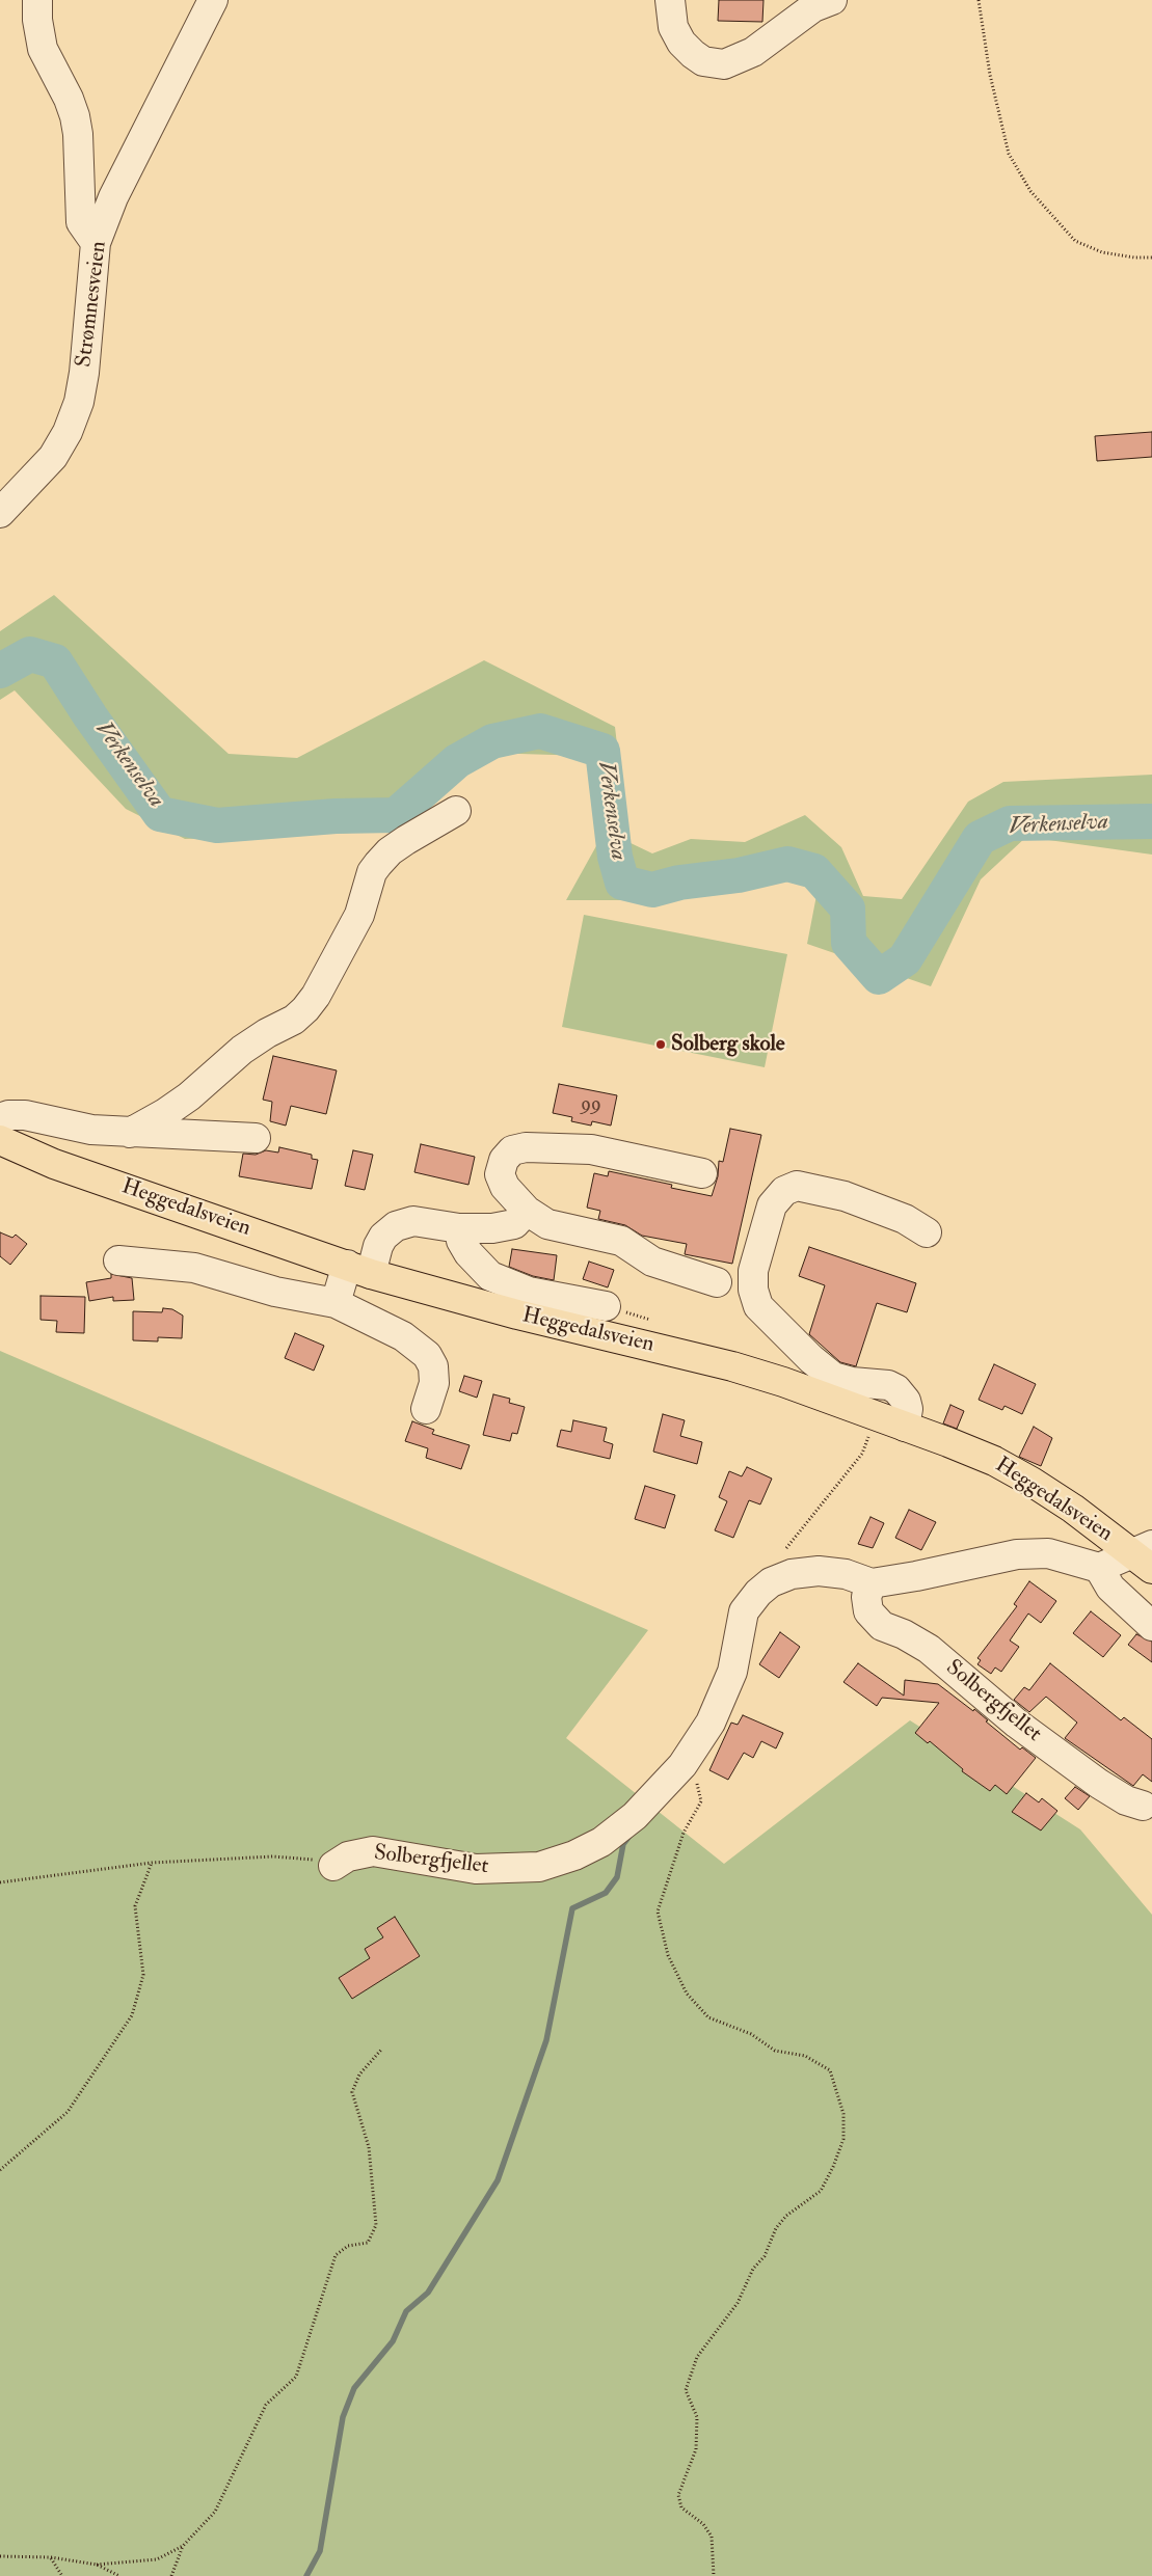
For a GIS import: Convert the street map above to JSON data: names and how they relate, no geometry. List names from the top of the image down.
{
  "streets": {
    "main road": ["Heggedalsveien"],
    "street": ["Strømnesveien", "Solbergfjellet"]
  },
  "water": ["Verkenselva"],
  "places": ["Solberg skole"],
  "house_numbers": ["99"]
}
